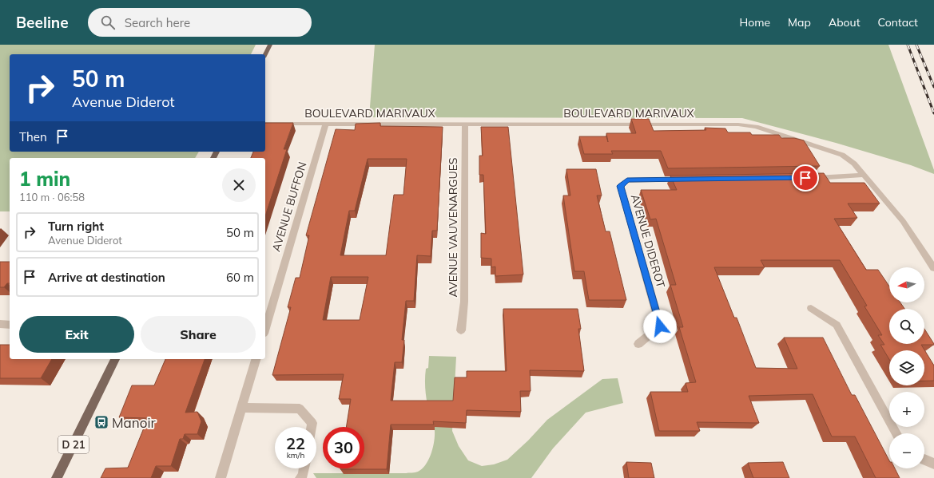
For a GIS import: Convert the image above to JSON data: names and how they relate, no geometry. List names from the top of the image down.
{
  "streets": {
    "main road": ["D 21"],
    "street": [
      "BOULEVARD MARIVAUX",
      "AVENUE BUFFON",
      "AVENUE VAUVENARGUES",
      "AVENUE DIDEROT"
    ]
  },
  "crossings": [
    ["BOULEVARD MARIVAUX", "AVENUE BUFFON"],
    ["BOULEVARD MARIVAUX", "AVENUE VAUVENARGUES"]
  ],
  "places": {
    "bus stop": ["Manoir"]
  },
  "north": "left",
  "page": {
    "header": "Beeline",
    "search": "Search here",
    "nav": [
      "Home",
      "Map",
      "About",
      "Contact"
    ],
    "turn": ["50 m", "Avenue Diderot"],
    "then": "Then",
    "heading": ["1 min", "110 m · 06:58"],
    "list": [
      {
        "name": "Turn right",
        "note": "Avenue Diderot",
        "value": "50 m"
      },
      {
        "name": "Arrive at destination",
        "value": "60 m"
      }
    ],
    "map_buttons": ["+", "−"],
    "buttons": ["Exit", "Share"],
    "speed": "22 km/h",
    "limit": "30"
  }
}
